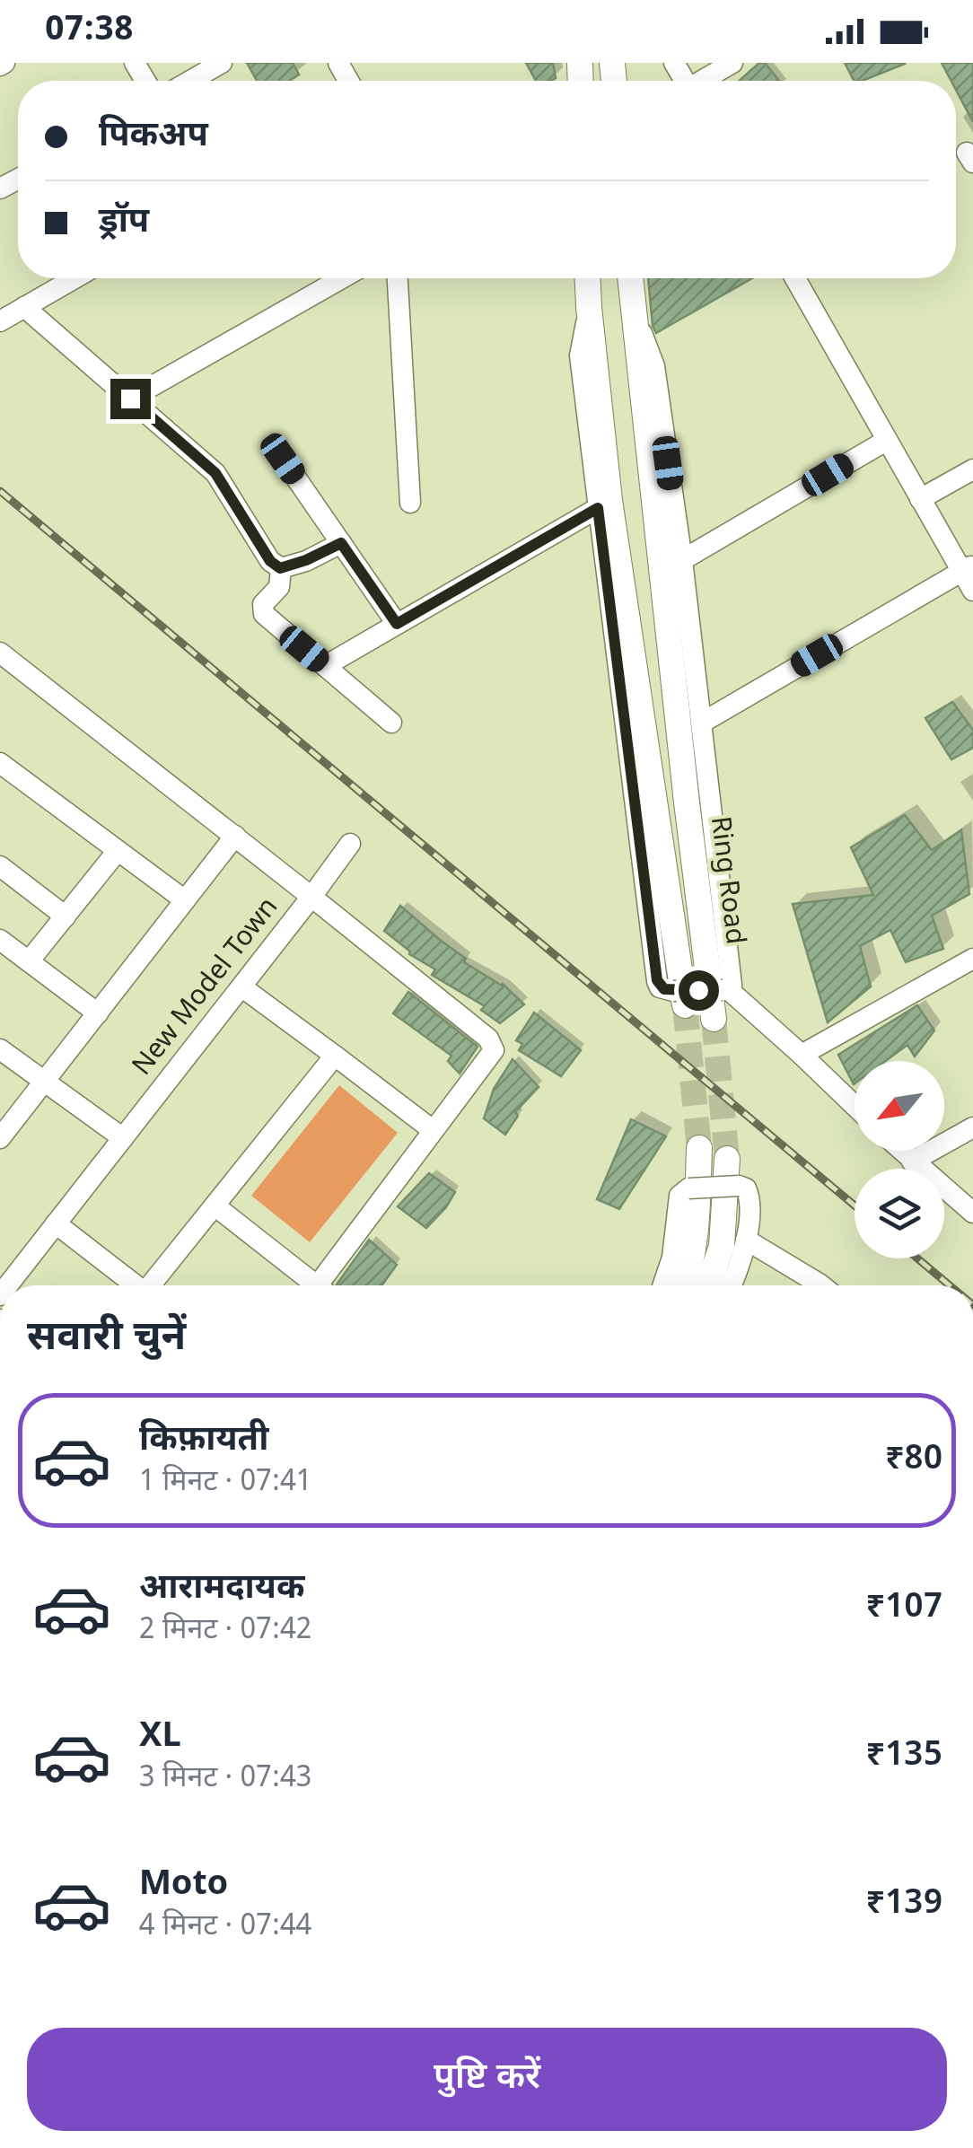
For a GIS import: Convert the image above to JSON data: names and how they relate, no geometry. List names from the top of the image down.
{
  "streets": {
    "street": ["Ring Road", "New Model Town"]
  },
  "north": "bottom left",
  "page": {
    "status": "07:38",
    "banner": ["पिकअप", "ड्रॉप"],
    "heading": "सवारी चुनें",
    "list": [
      {
        "name": "किफ़ायती",
        "note": "1 मिनट · 07:41",
        "value": "₹80"
      },
      {
        "name": "आरामदायक",
        "note": "2 मिनट · 07:42",
        "value": "₹107"
      },
      {
        "name": "XL",
        "note": "3 मिनट · 07:43",
        "value": "₹135"
      },
      {
        "name": "Moto",
        "note": "4 मिनट · 07:44",
        "value": "₹139"
      }
    ],
    "buttons": "पुष्टि करें"
  }
}
